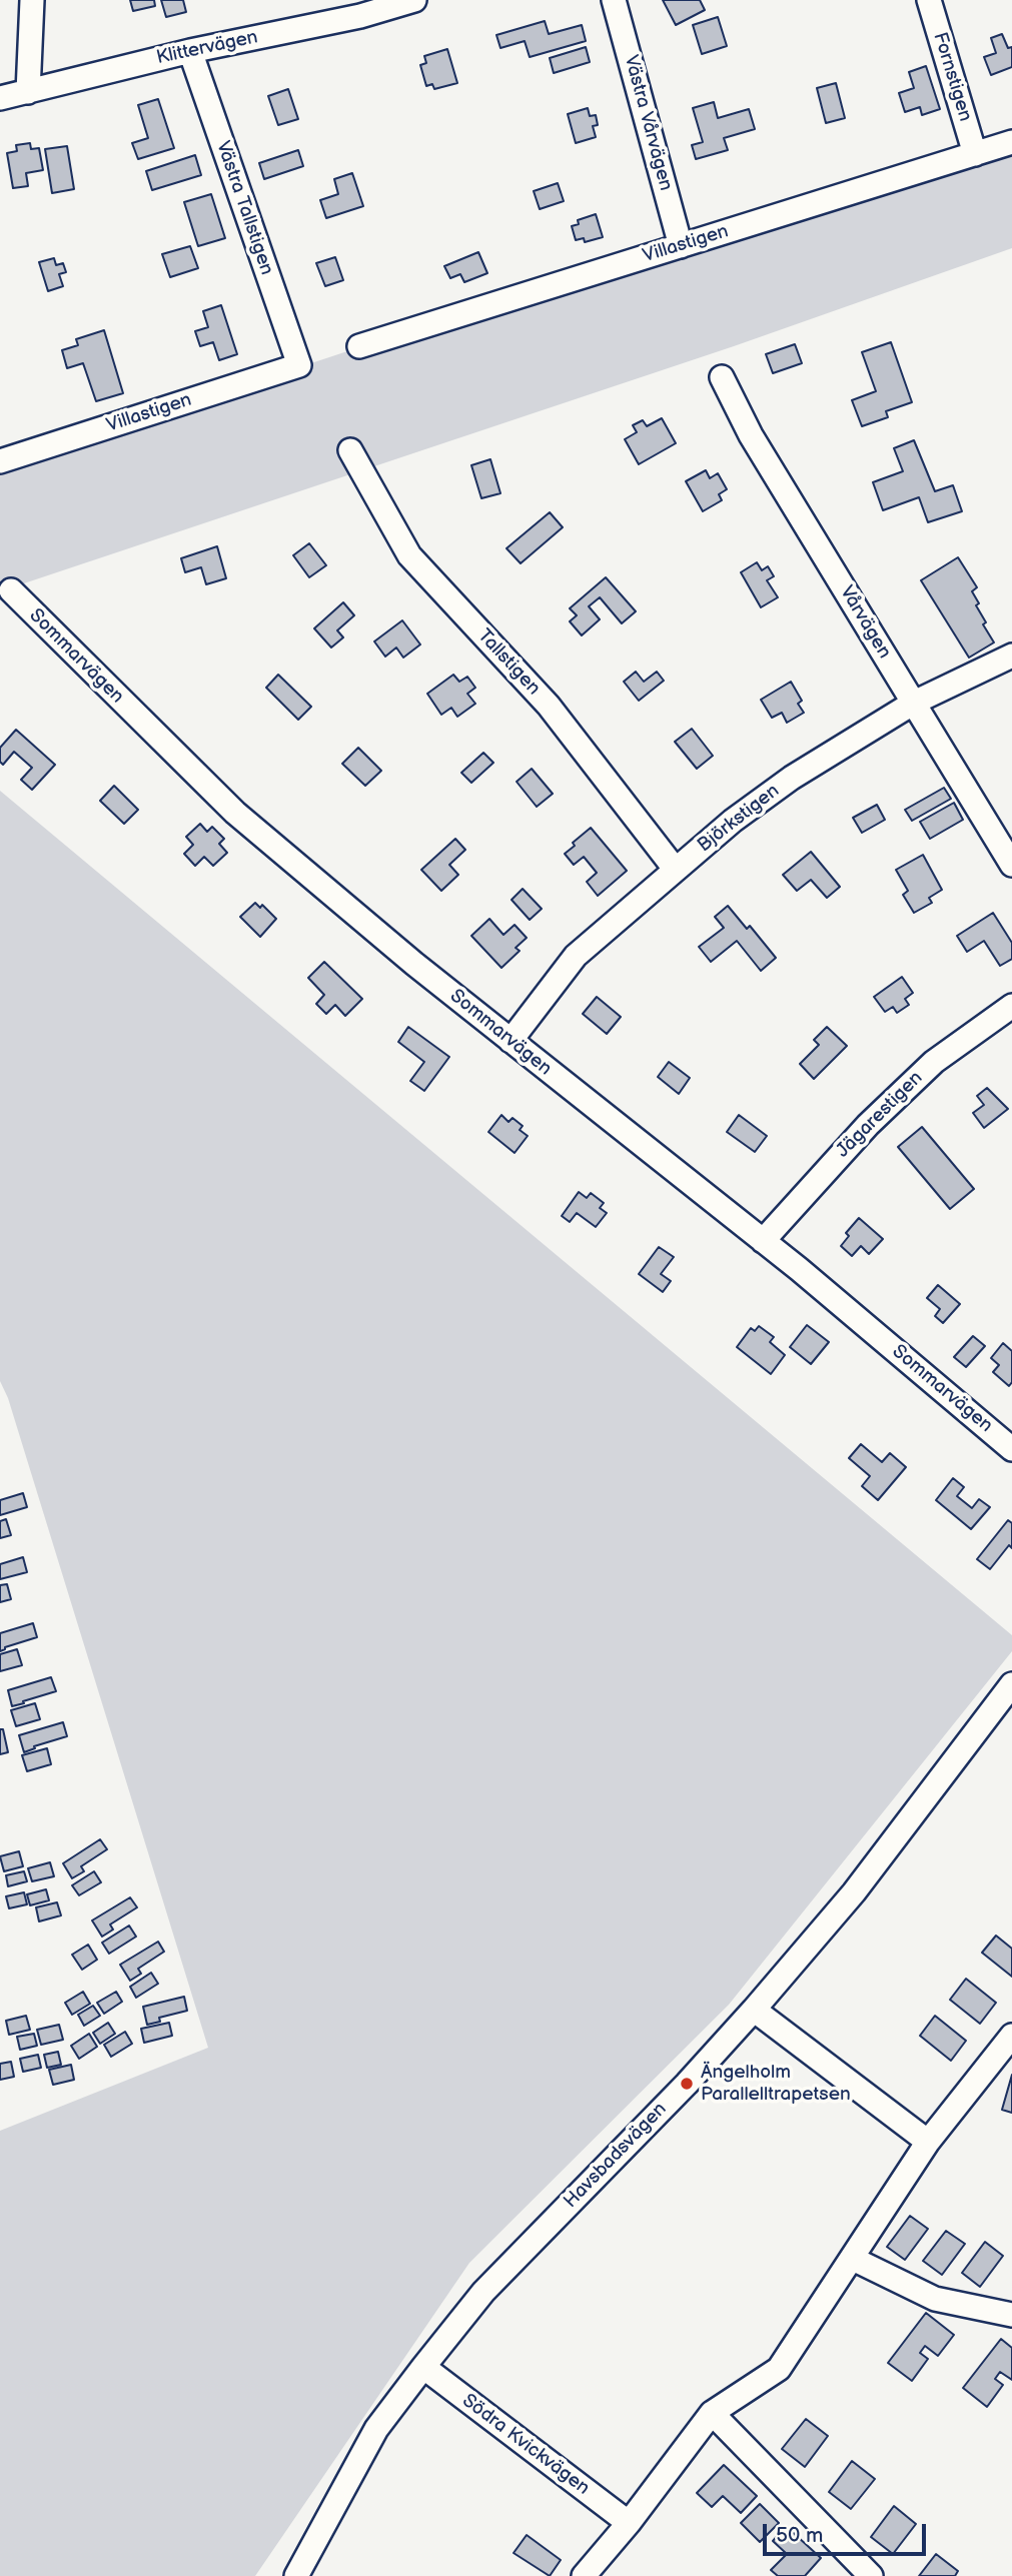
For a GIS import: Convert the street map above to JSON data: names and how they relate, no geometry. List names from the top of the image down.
{
  "streets": {
    "street": [
      "Klittervägen",
      "Fornstigen",
      "Västra Vårvägen",
      "Västra Tallstigen",
      "Villastigen",
      "Vårvägen",
      "Sommarvägen",
      "Tallstigen",
      "Björkstigen",
      "Jägarestigen",
      "Havsbadsvägen",
      "Södra Kvickvägen"
    ]
  },
  "crossings": [
    ["Klittervägen", "Västra Tallstigen"],
    ["Fornstigen", "Villastigen"],
    ["Västra Vårvägen", "Villastigen"],
    ["Västra Tallstigen", "Villastigen"],
    ["Vårvägen", "Björkstigen"],
    ["Sommarvägen", "Björkstigen"],
    ["Sommarvägen", "Jägarestigen"],
    ["Tallstigen", "Björkstigen"],
    ["Havsbadsvägen", "Södra Kvickvägen"]
  ],
  "places": ["Ängelholm Parallelltrapetsen"],
  "scale_bar": "50 m"
}
